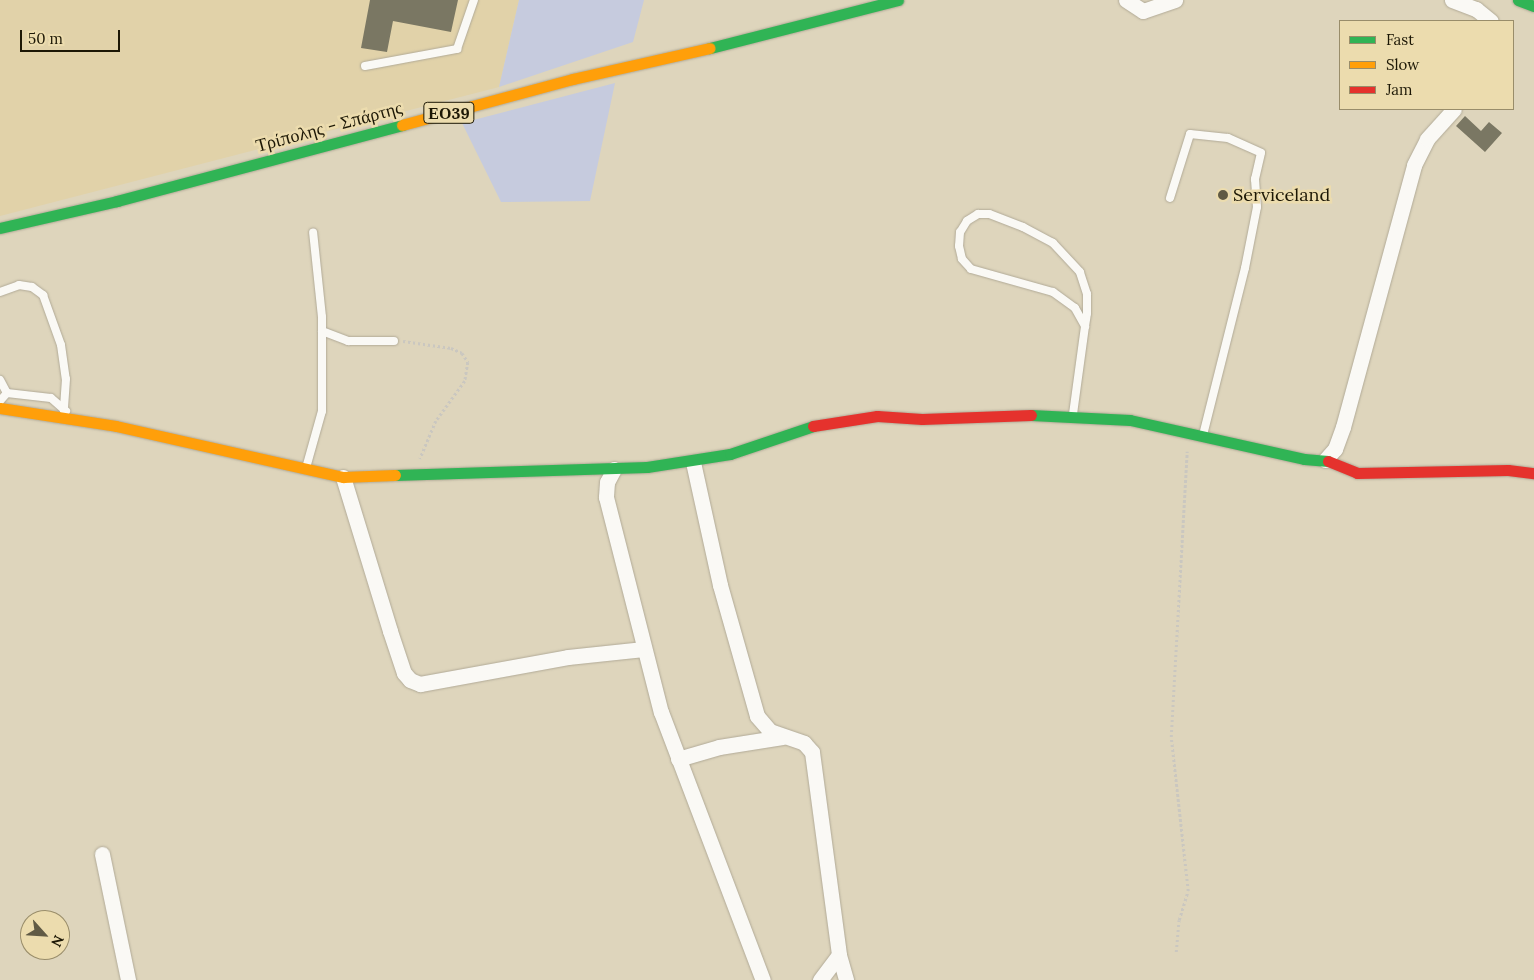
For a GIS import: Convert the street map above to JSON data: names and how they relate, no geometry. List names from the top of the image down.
{
  "streets": {
    "main road": ["ΕΟ39", "Τρίπολης - Σπάρτης"]
  },
  "places": ["Serviceland"],
  "legend": ["Fast", "Slow", "Jam"],
  "scale_bar": "50 m",
  "north": "bottom right"
}
